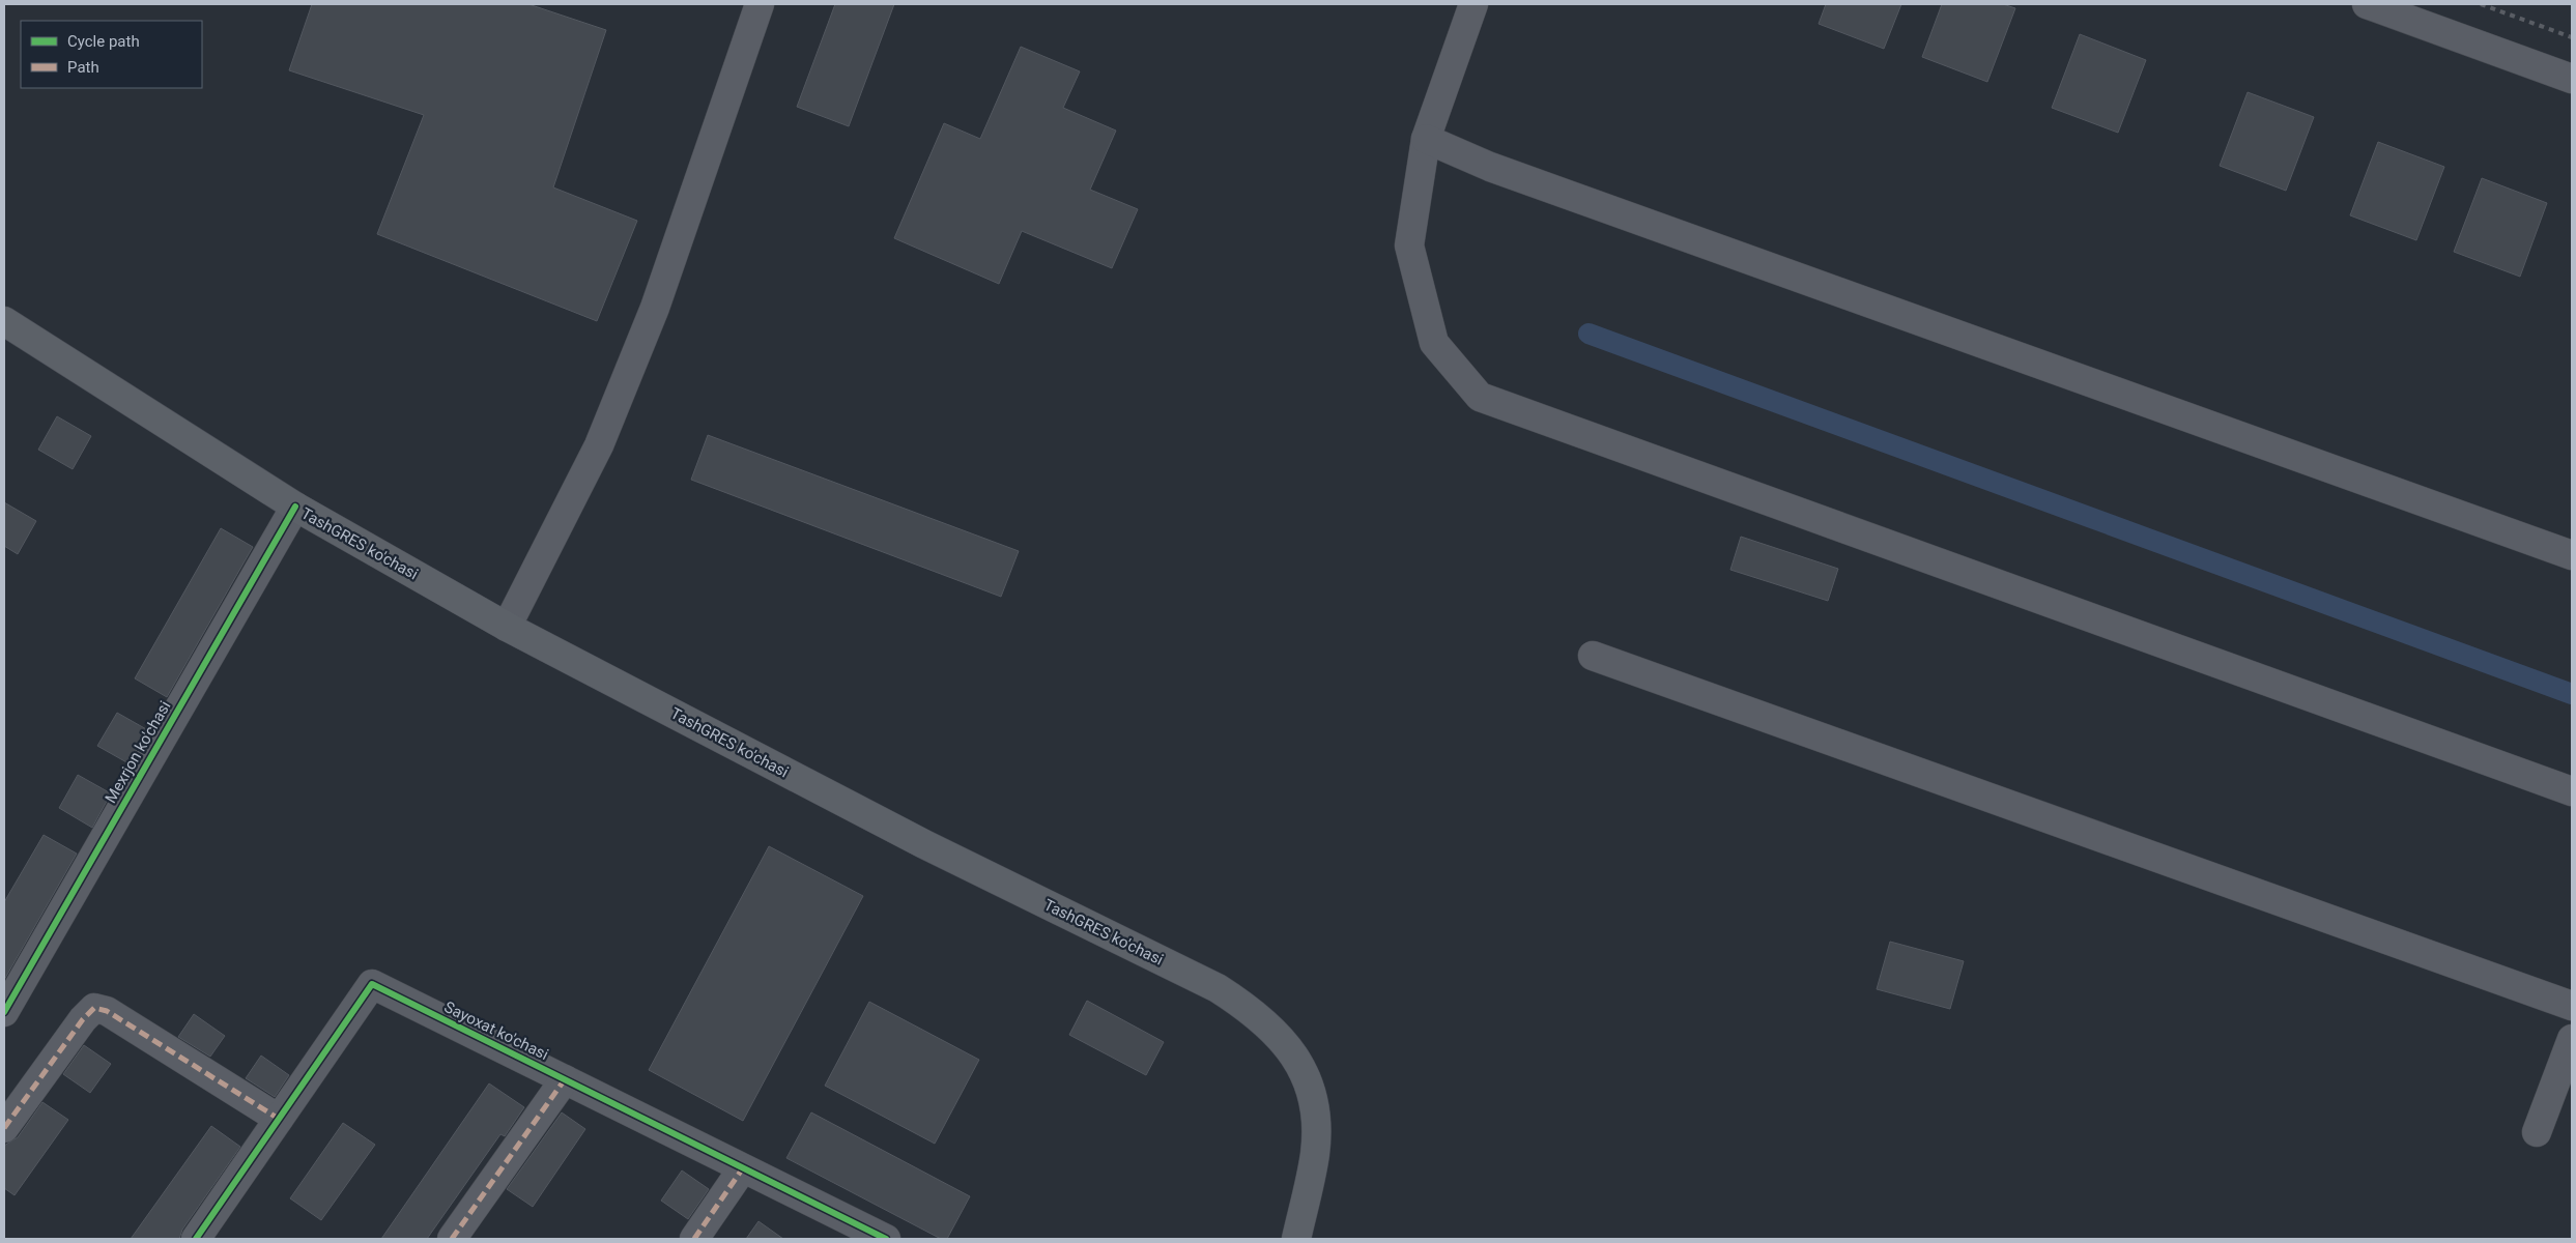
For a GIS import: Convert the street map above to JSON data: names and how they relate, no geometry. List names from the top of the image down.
{
  "streets": {
    "main road": ["TashGRES ko'chasi"],
    "street": ["Mexrjon ko'chasi", "Sayoxat ko'chasi"]
  },
  "crossings": [
    ["TashGRES ko'chasi", "Mexrjon ko'chasi"]
  ],
  "legend": ["Cycle path", "Path"]
}
